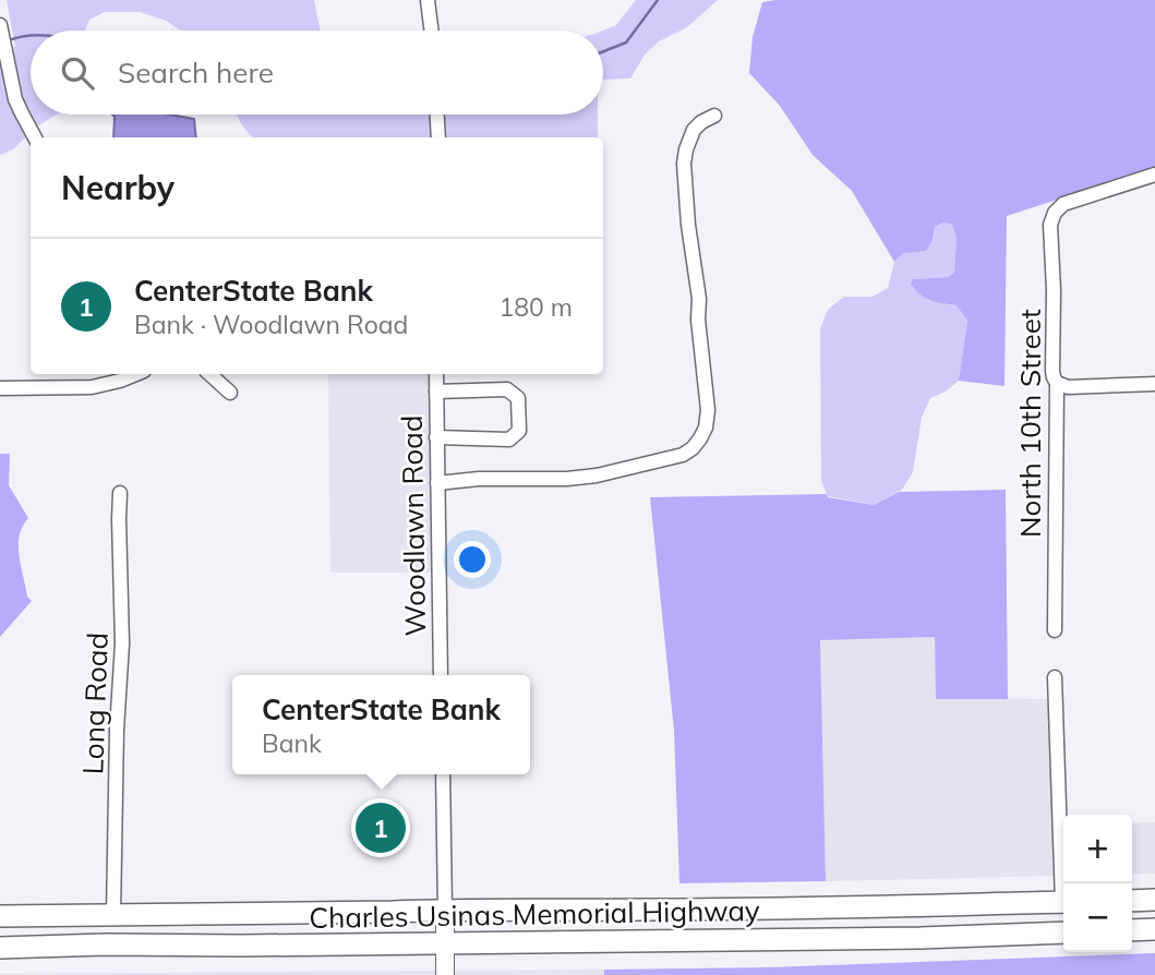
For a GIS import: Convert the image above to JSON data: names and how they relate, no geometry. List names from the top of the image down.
{
  "streets": {
    "highway": ["Charles Usinas Memorial Highway"],
    "street": ["North 10th Street", "Woodlawn Road", "Long Road"]
  },
  "crossings": [
    ["Long Road", "Charles Usinas Memorial Highway"]
  ],
  "page": {
    "search": "Search here",
    "heading": "Nearby",
    "list": [
      {
        "mark": "1",
        "name": "CenterState Bank",
        "note": "Bank · Woodlawn Road",
        "value": "180 m"
      }
    ],
    "popup": ["CenterState Bank", "Bank"],
    "pins": "1",
    "map_buttons": ["+", "−"]
  }
}
